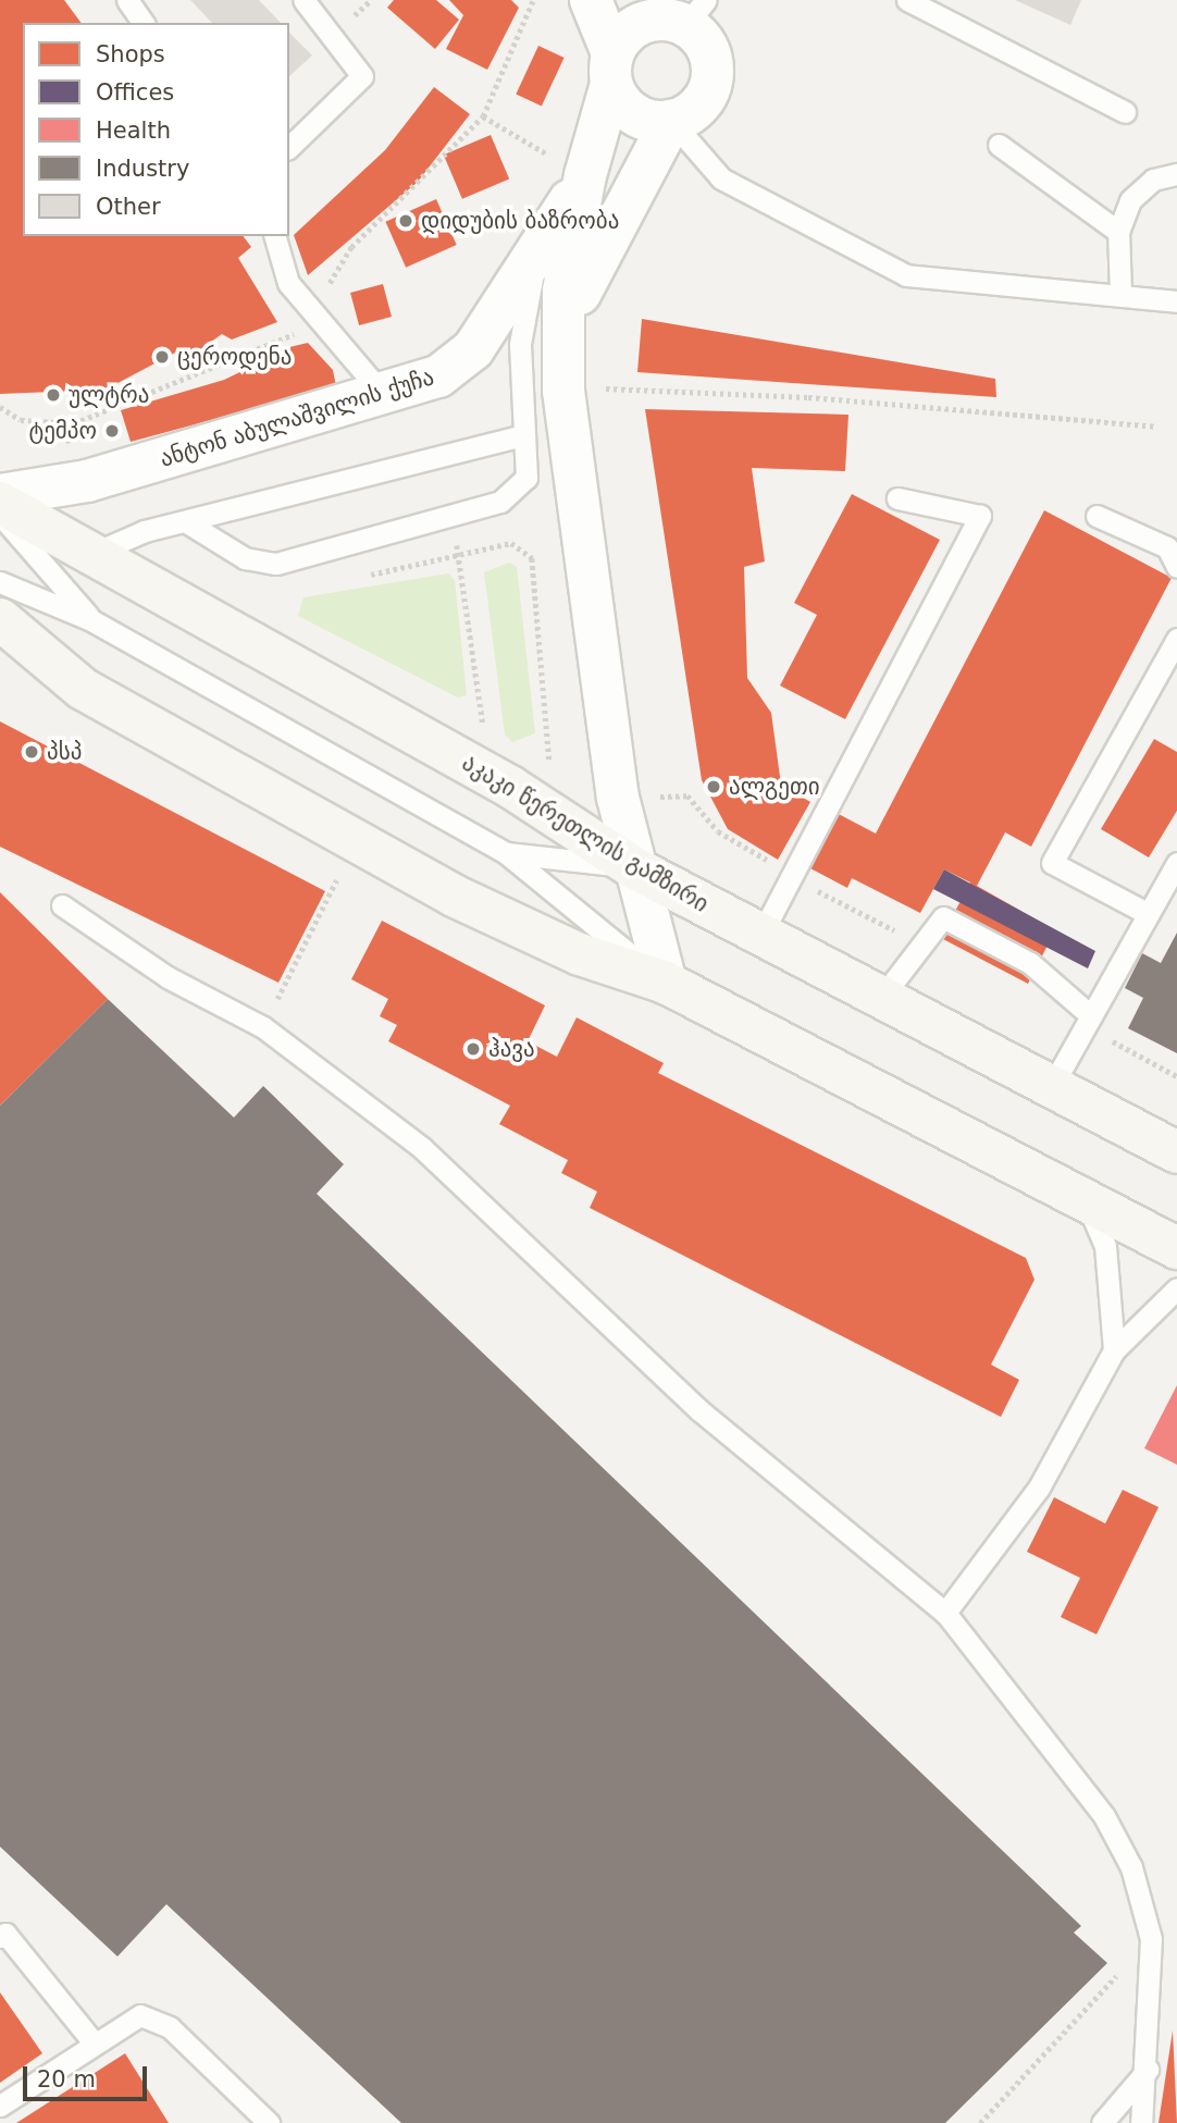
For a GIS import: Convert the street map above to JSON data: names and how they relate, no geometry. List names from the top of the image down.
{
  "streets": {
    "main road": ["აკაკი წერეთლის გამზირი"],
    "street": ["ანტონ აბულაშვილის ქუჩა"]
  },
  "crossings": [
    ["ანტონ აბულაშვილის ქუჩა", "აკაკი წერეთლის გამზირი"]
  ],
  "places": [
    "დიდუბის ბაზრობა",
    "ცეროდენა",
    "ულტრა",
    "ტემპო",
    "პსპ",
    "ალგეთი",
    "ჰავა"
  ],
  "legend": [
    "Shops",
    "Offices",
    "Health",
    "Industry",
    "Other"
  ],
  "scale_bar": "20 m"
}
